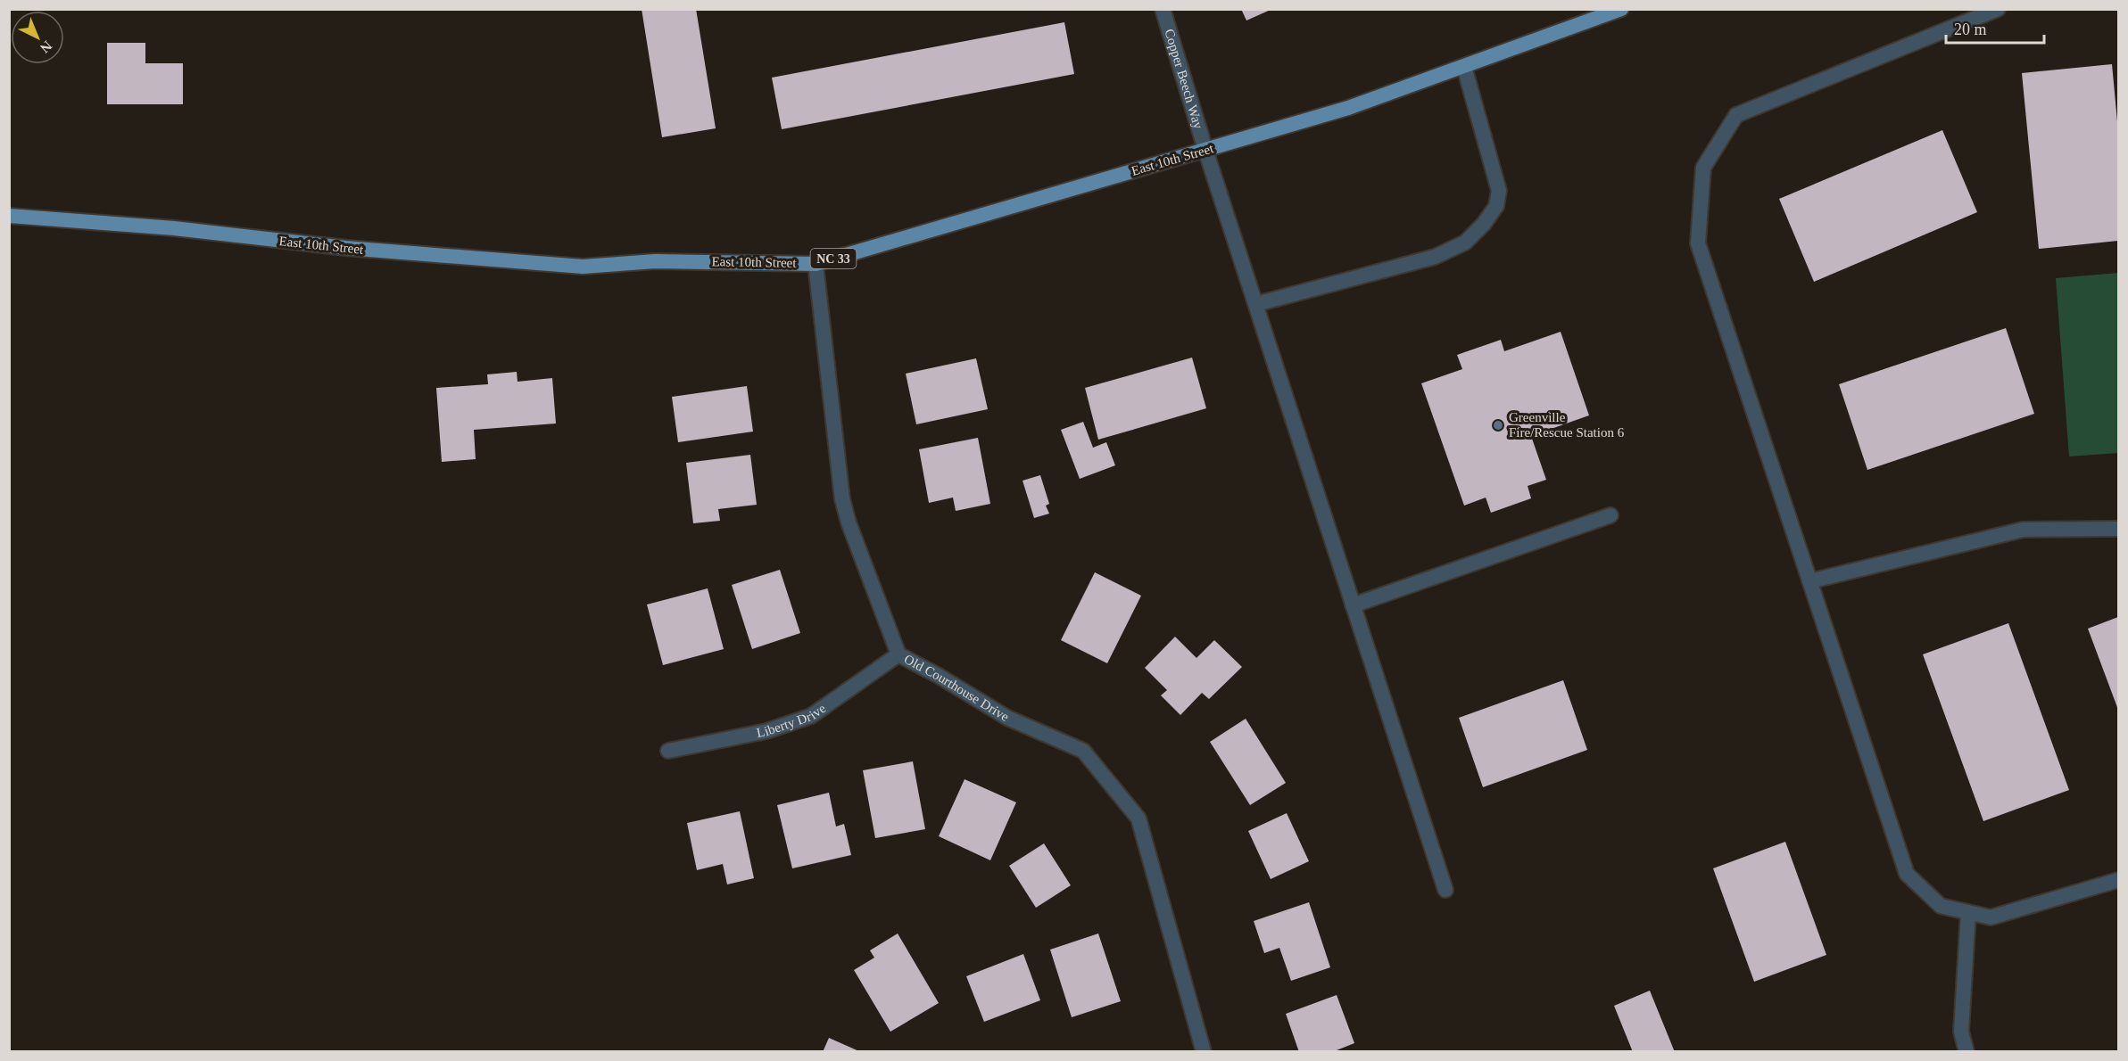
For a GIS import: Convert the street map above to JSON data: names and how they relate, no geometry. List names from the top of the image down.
{
  "streets": {
    "main road": ["East 10th Street", "NC 33"],
    "street": ["Copper Beech Way", "Old Courthouse Drive", "Liberty Drive"]
  },
  "crossings": [
    ["Copper Beech Way", "East 10th Street"],
    ["East 10th Street", "Old Courthouse Drive"],
    ["Old Courthouse Drive", "Liberty Drive"]
  ],
  "places": ["Greenville Fire/Rescue Station 6"],
  "scale_bar": "20 m",
  "north": "bottom right"
}
